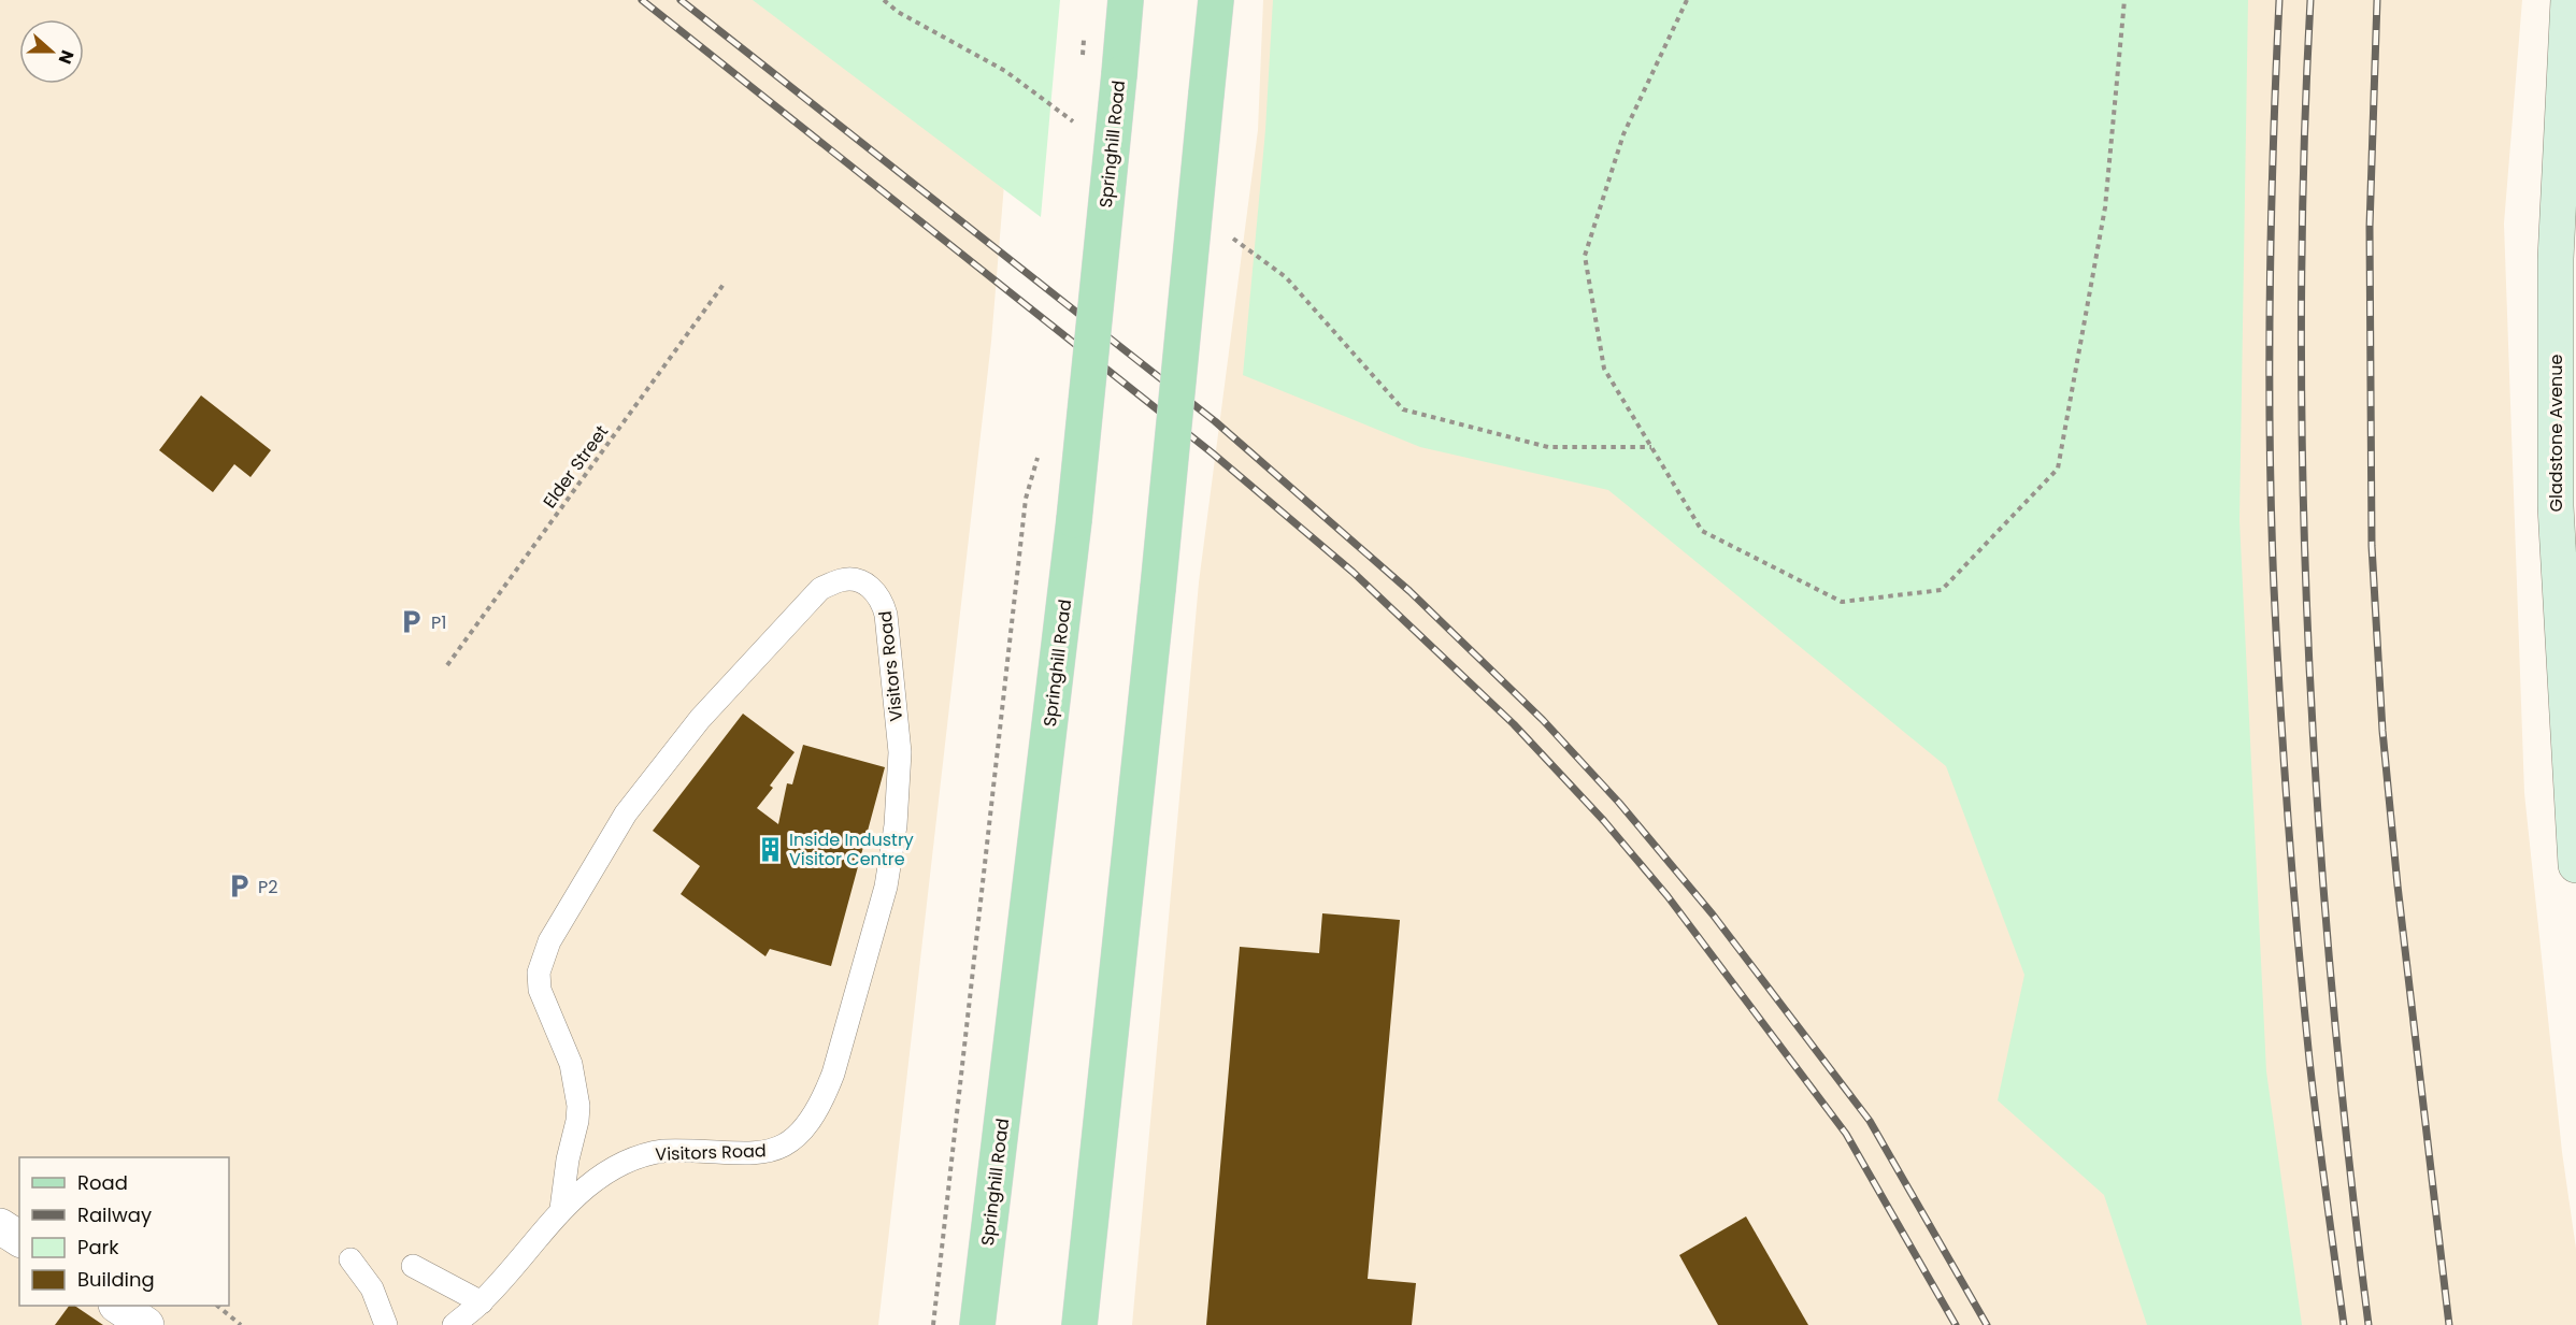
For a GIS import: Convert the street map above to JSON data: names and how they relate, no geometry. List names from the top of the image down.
{
  "streets": {
    "main road": ["Springhill Road", "Gladstone Avenue"],
    "lane": ["Visitors Road"],
    "path": ["Elder Street"]
  },
  "places": {
    "parking": ["P1", "P2"],
    "building": ["Inside Industry Visitor Centre"]
  },
  "legend": [
    "Road",
    "Railway",
    "Park",
    "Building"
  ],
  "north": "right"
}
